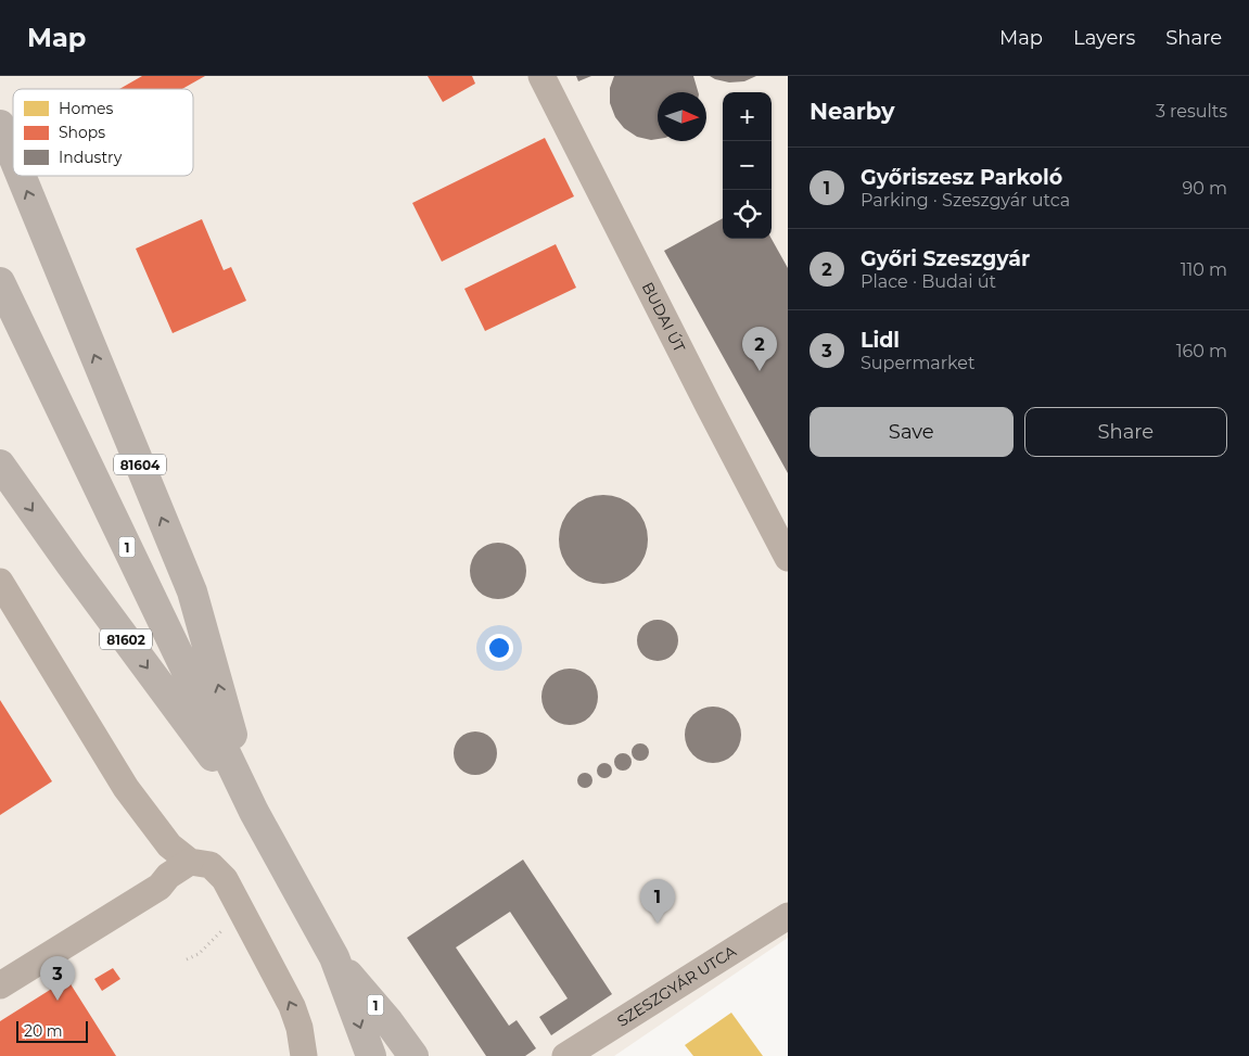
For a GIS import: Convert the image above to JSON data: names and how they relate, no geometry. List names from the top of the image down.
{
  "streets": {
    "main road": ["81604", "1", "81602"],
    "street": ["BUDAI ÚT", "SZESZGYÁR UTCA"]
  },
  "crossings": [
    ["81604", "1"],
    ["81604", "81602"],
    ["1", "81602"]
  ],
  "legend": ["Homes", "Shops", "Industry"],
  "scale_bar": "20 m",
  "north": "right",
  "page": {
    "header": "Map",
    "nav": ["Map", "Layers", "Share"],
    "heading": ["Nearby", "3 results"],
    "map_buttons": ["+", "−"],
    "list": [
      {
        "mark": "1",
        "name": "Győriszesz Parkoló",
        "note": "Parking · Szeszgyár utca",
        "value": "90 m"
      },
      {
        "mark": "2",
        "name": "Győri Szeszgyár",
        "note": "Place · Budai út",
        "value": "110 m"
      },
      {
        "mark": "3",
        "name": "Lidl",
        "note": "Supermarket",
        "value": "160 m"
      }
    ],
    "pins": ["2", "1", "3"],
    "buttons": ["Save", "Share"],
    "scale": "20 m"
  }
}
